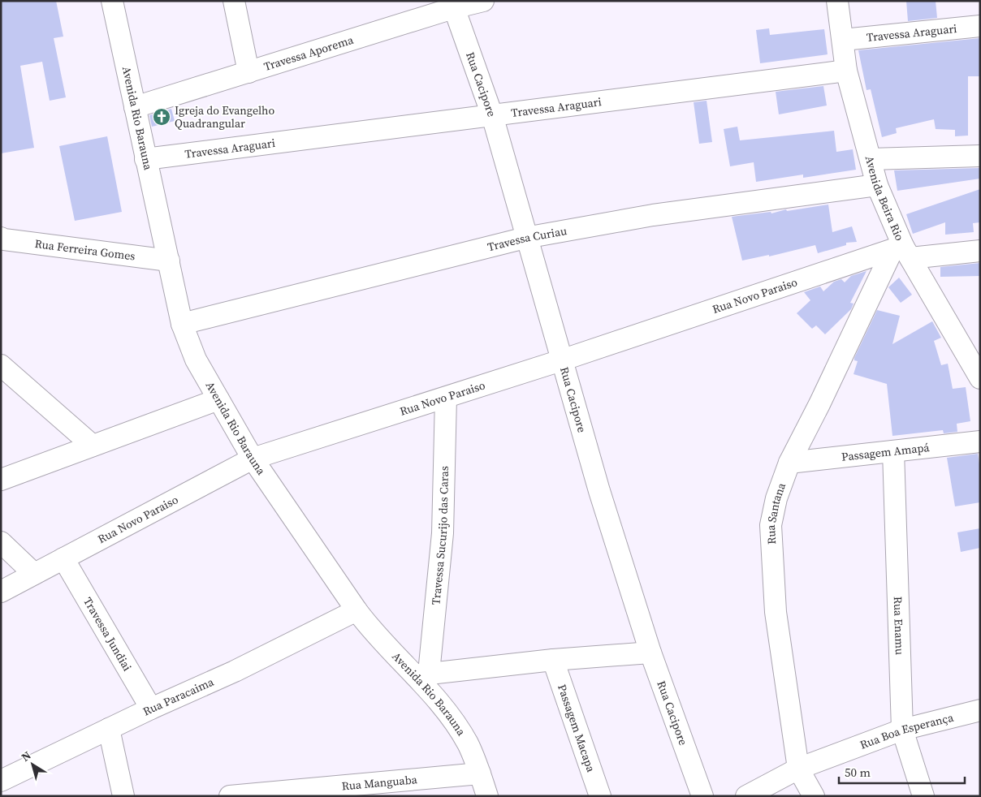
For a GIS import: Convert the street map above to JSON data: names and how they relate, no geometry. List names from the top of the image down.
{
  "streets": {
    "street": [
      "Travessa Araguari",
      "Travessa Aporema",
      "Rua Cacipore",
      "Avenida Rio Barauna",
      "Avenida Beira Rio",
      "Travessa Curiau",
      "Rua Ferreira Gomes",
      "Rua Novo Paraiso",
      "Passagem Amapá",
      "Rua Santana",
      "Travessa Sucurijo das Caras",
      "Rua Enamu",
      "Travessa Jundiai",
      "Rua Paracaima",
      "Passagem Macapa",
      "Rua Boa Esperança",
      "Rua Manguaba"
    ]
  },
  "crossings": [
    ["Travessa Araguari", "Rua Cacipore"],
    ["Travessa Araguari", "Avenida Rio Barauna"],
    ["Travessa Araguari", "Avenida Beira Rio"],
    ["Travessa Aporema", "Rua Cacipore"],
    ["Travessa Aporema", "Avenida Rio Barauna"],
    ["Rua Cacipore", "Travessa Curiau"],
    ["Rua Cacipore", "Rua Novo Paraiso"],
    ["Avenida Rio Barauna", "Travessa Curiau"],
    ["Avenida Rio Barauna", "Rua Ferreira Gomes"],
    ["Avenida Rio Barauna", "Rua Novo Paraiso"],
    ["Avenida Rio Barauna", "Travessa Sucurijo das Caras"],
    ["Avenida Rio Barauna", "Rua Paracaima"],
    ["Avenida Rio Barauna", "Rua Manguaba"],
    ["Avenida Beira Rio", "Travessa Curiau"],
    ["Avenida Beira Rio", "Rua Novo Paraiso"],
    ["Avenida Beira Rio", "Rua Santana"],
    ["Rua Novo Paraiso", "Rua Santana"],
    ["Rua Novo Paraiso", "Travessa Sucurijo das Caras"],
    ["Rua Novo Paraiso", "Travessa Jundiai"],
    ["Passagem Amapá", "Rua Santana"],
    ["Passagem Amapá", "Rua Enamu"],
    ["Rua Santana", "Rua Boa Esperança"],
    ["Rua Enamu", "Rua Boa Esperança"],
    ["Travessa Jundiai", "Rua Paracaima"]
  ],
  "places": {
    "church": ["Igreja do Evangelho Quadrangular"]
  },
  "scale_bar": "50 m",
  "north": "top left"
}
